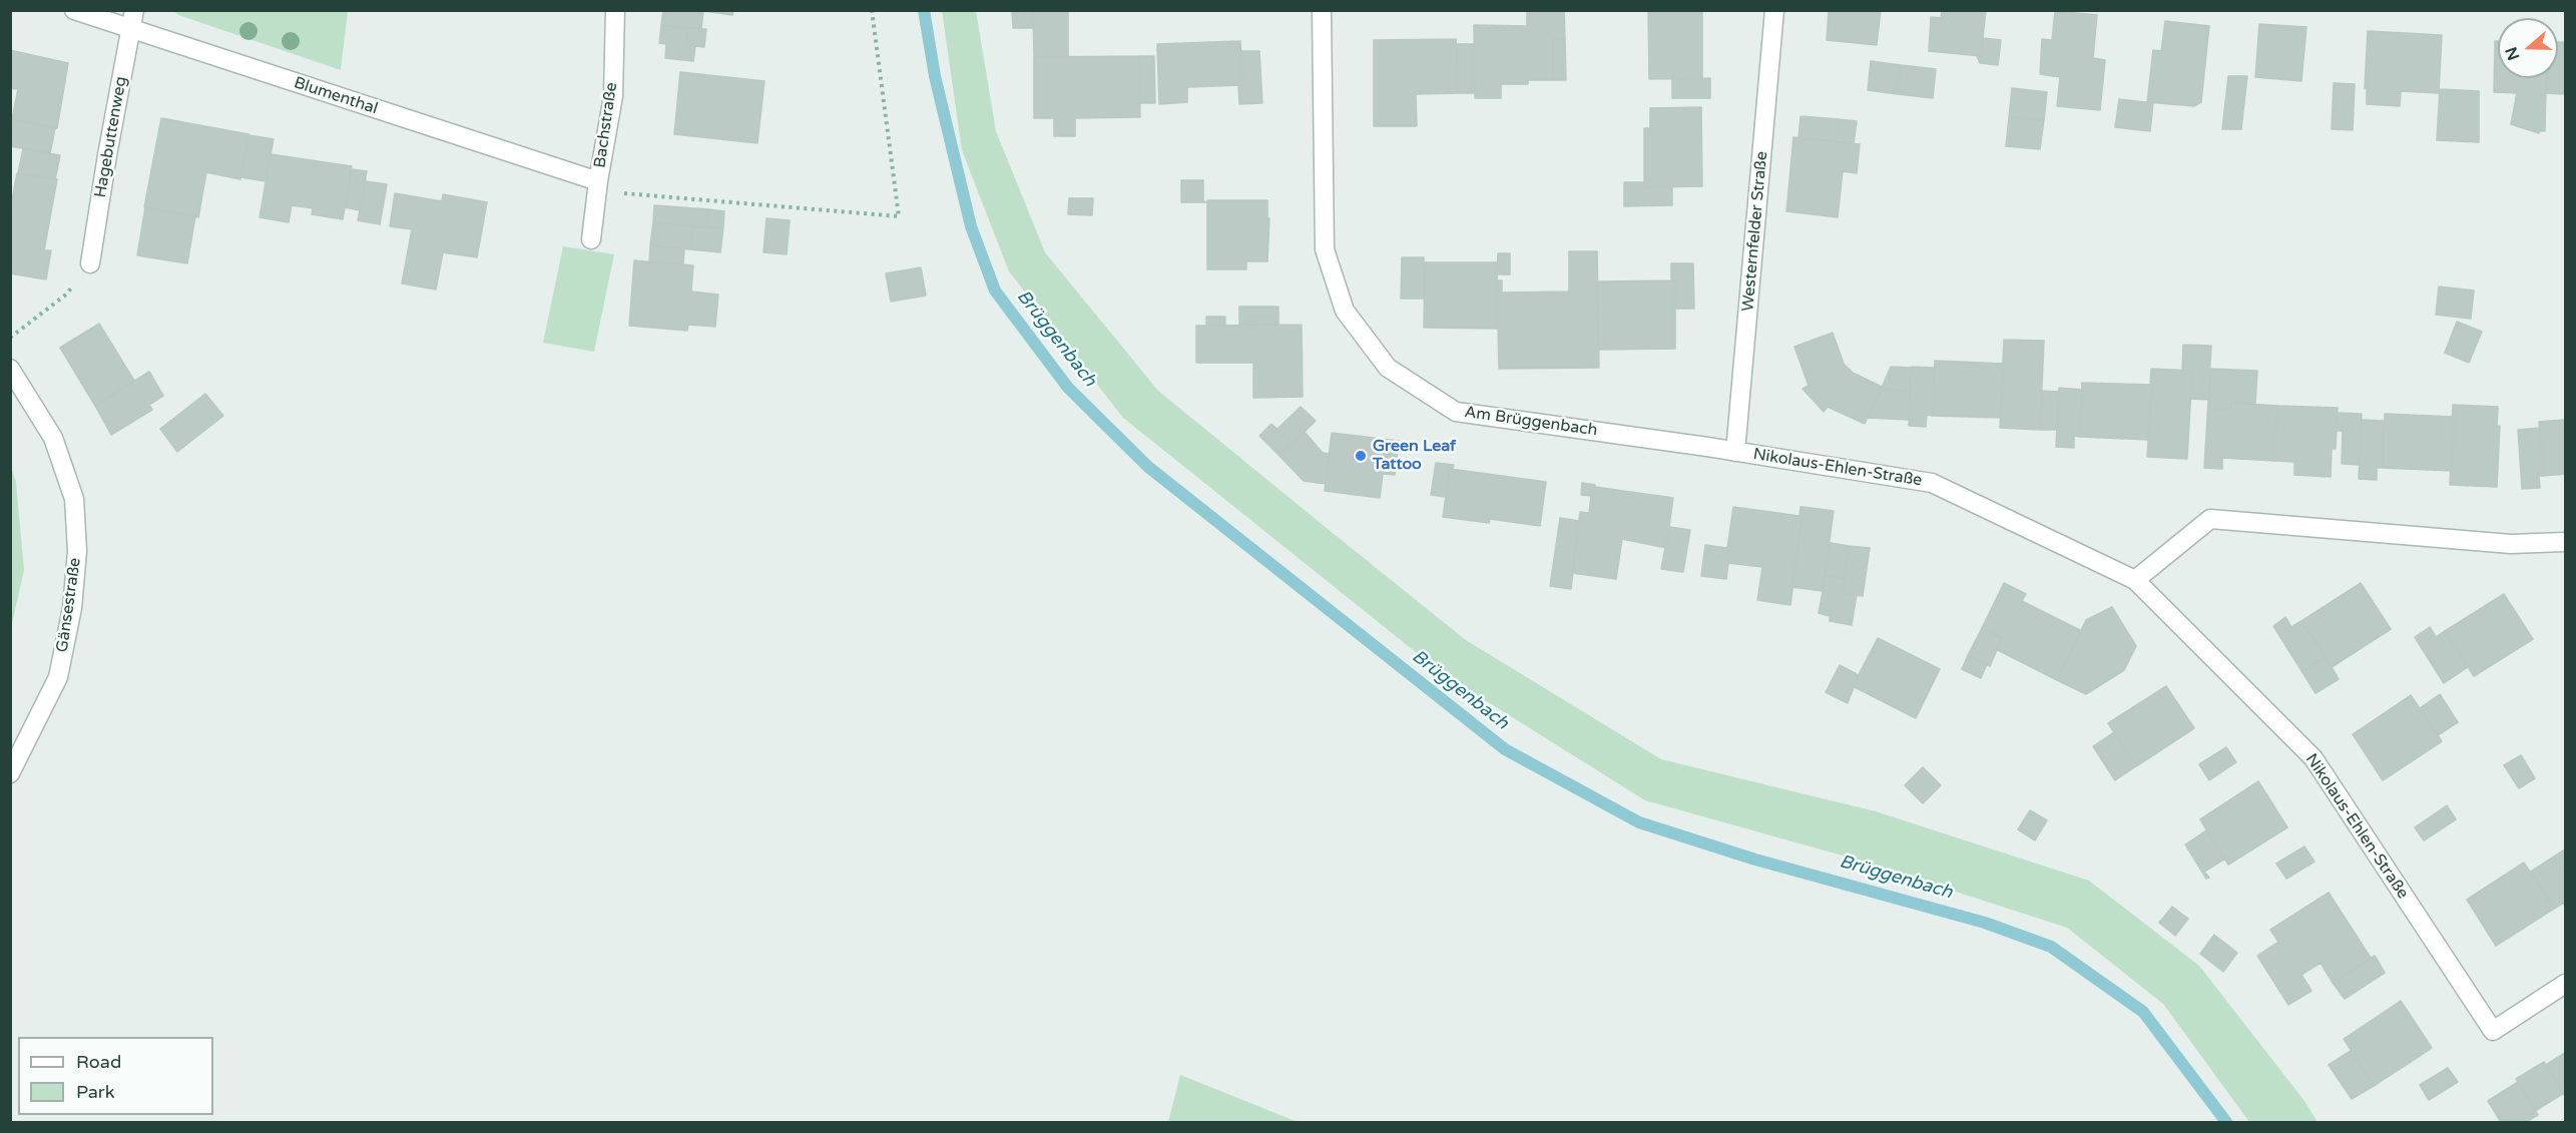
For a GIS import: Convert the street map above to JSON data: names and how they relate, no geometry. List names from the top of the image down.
{
  "streets": {
    "street": [
      "Blumenthal",
      "Bachstraße",
      "Hagebuttenweg",
      "Westernfelder Straße",
      "Am Brüggenbach",
      "Nikolaus-Ehlen-Straße",
      "Gänsestraße"
    ]
  },
  "crossings": [
    ["Blumenthal", "Bachstraße"],
    ["Blumenthal", "Hagebuttenweg"],
    ["Westernfelder Straße", "Am Brüggenbach"],
    ["Westernfelder Straße", "Nikolaus-Ehlen-Straße"],
    ["Am Brüggenbach", "Nikolaus-Ehlen-Straße"]
  ],
  "water": ["Brüggenbach"],
  "places": ["Green Leaf Tattoo"],
  "legend": ["Road", "Park"],
  "north": "left"
}
